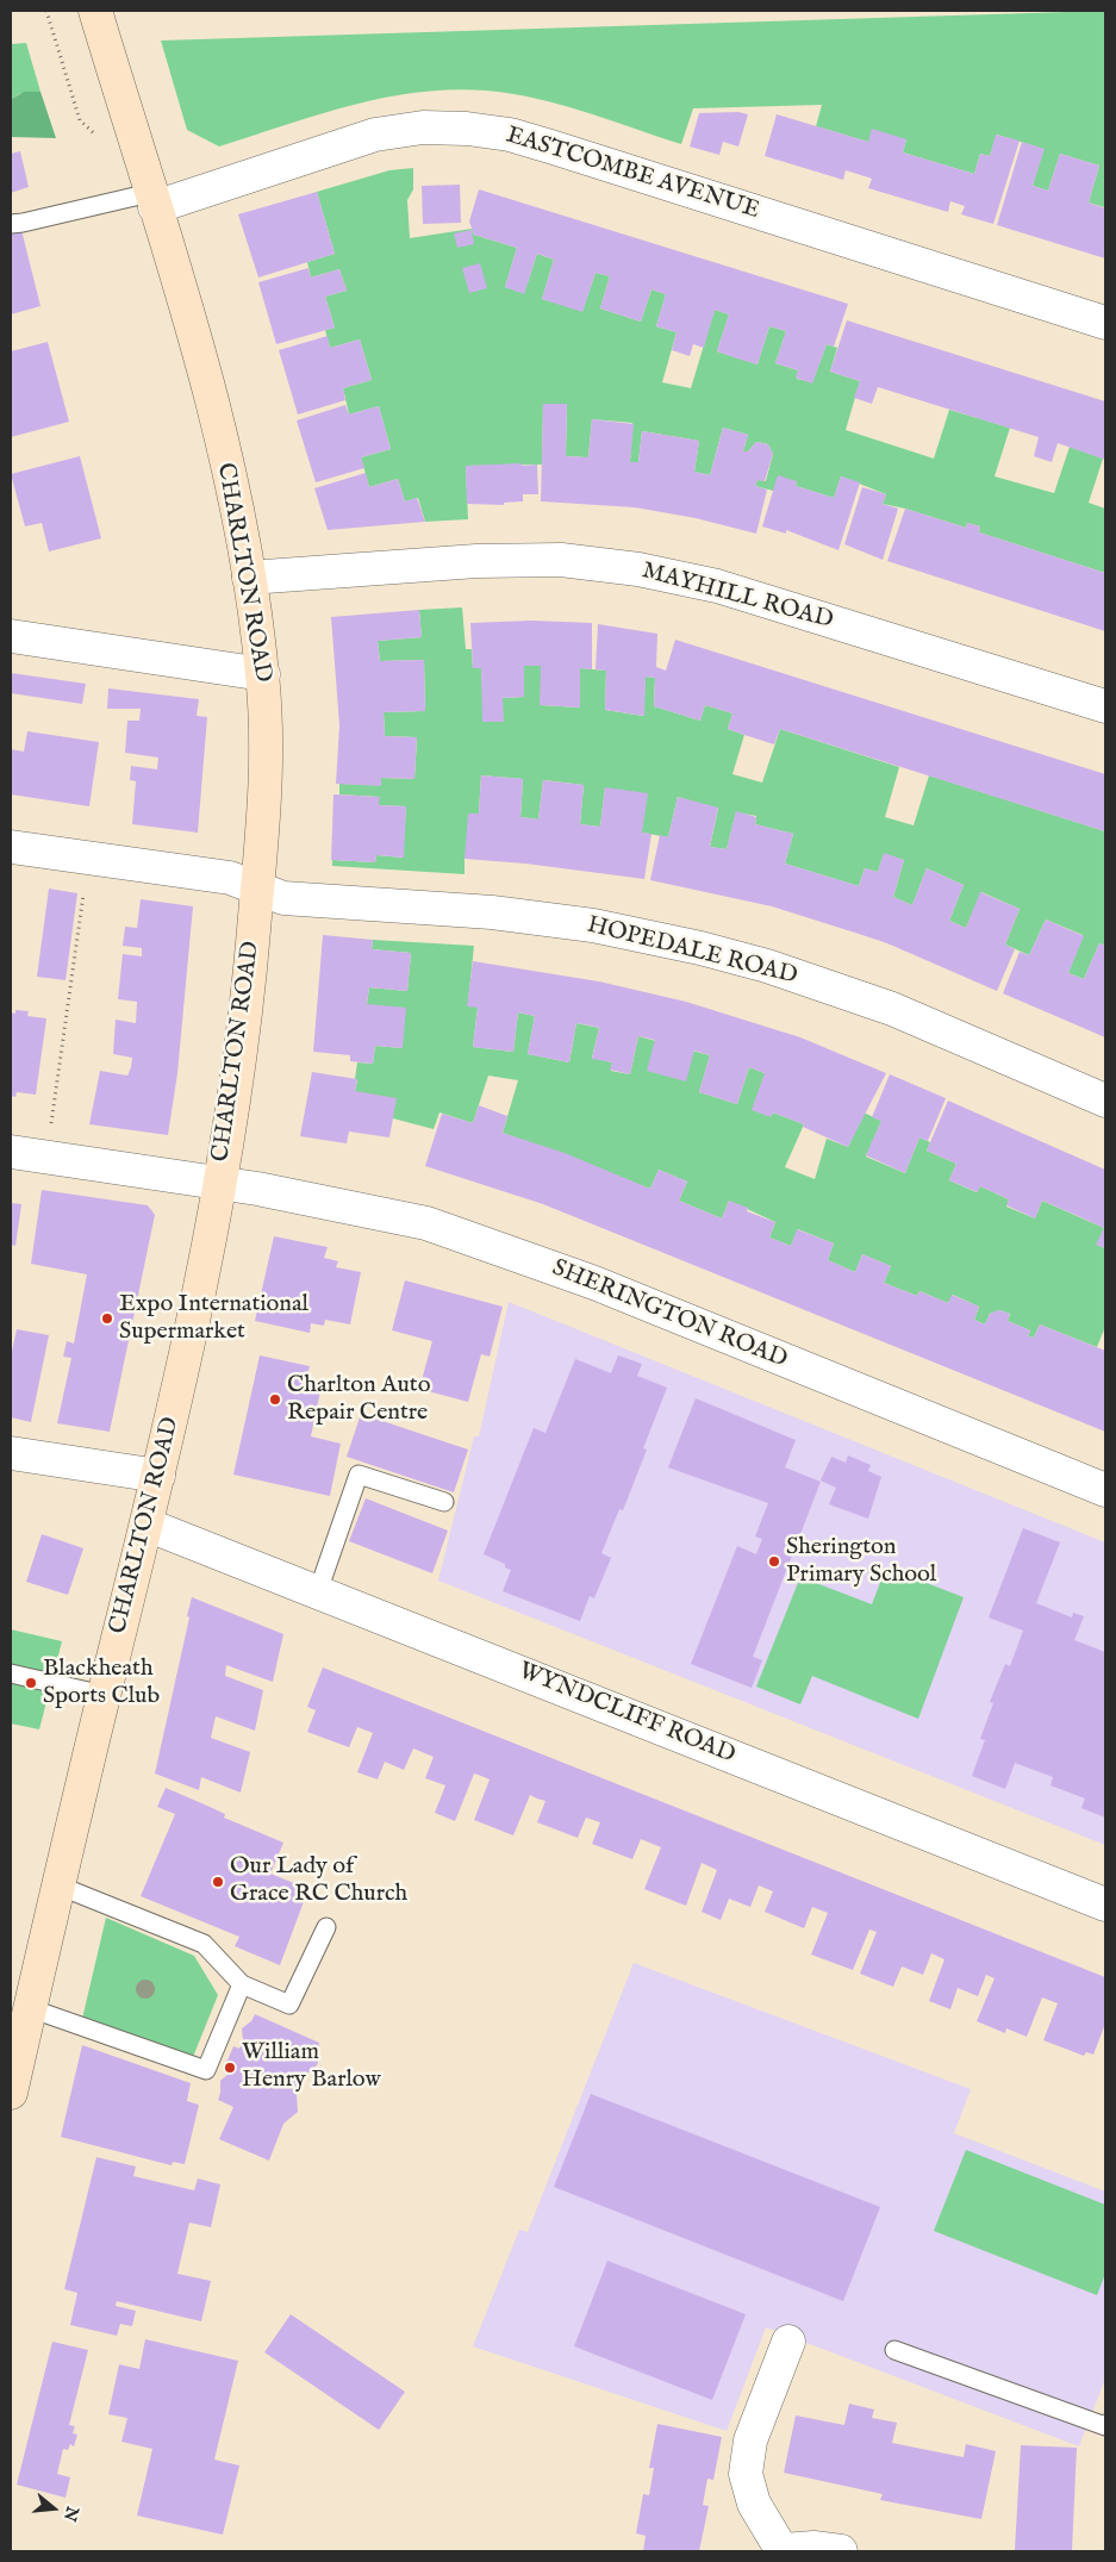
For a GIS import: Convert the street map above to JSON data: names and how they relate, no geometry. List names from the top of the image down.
{
  "streets": {
    "main road": ["CHARLTON ROAD"],
    "street": [
      "EASTCOMBE AVENUE",
      "MAYHILL ROAD",
      "HOPEDALE ROAD",
      "SHERINGTON ROAD",
      "WYNDCLIFF ROAD"
    ]
  },
  "crossings": [
    ["EASTCOMBE AVENUE", "CHARLTON ROAD"],
    ["CHARLTON ROAD", "MAYHILL ROAD"],
    ["CHARLTON ROAD", "HOPEDALE ROAD"],
    ["CHARLTON ROAD", "SHERINGTON ROAD"],
    ["CHARLTON ROAD", "WYNDCLIFF ROAD"]
  ],
  "places": [
    "Expo International Supermarket",
    "Charlton Auto Repair Centre",
    "Sherington Primary School",
    "Blackheath Sports Club",
    "Our Lady of Grace RC Church",
    "William Henry Barlow"
  ],
  "north": "right"
}
